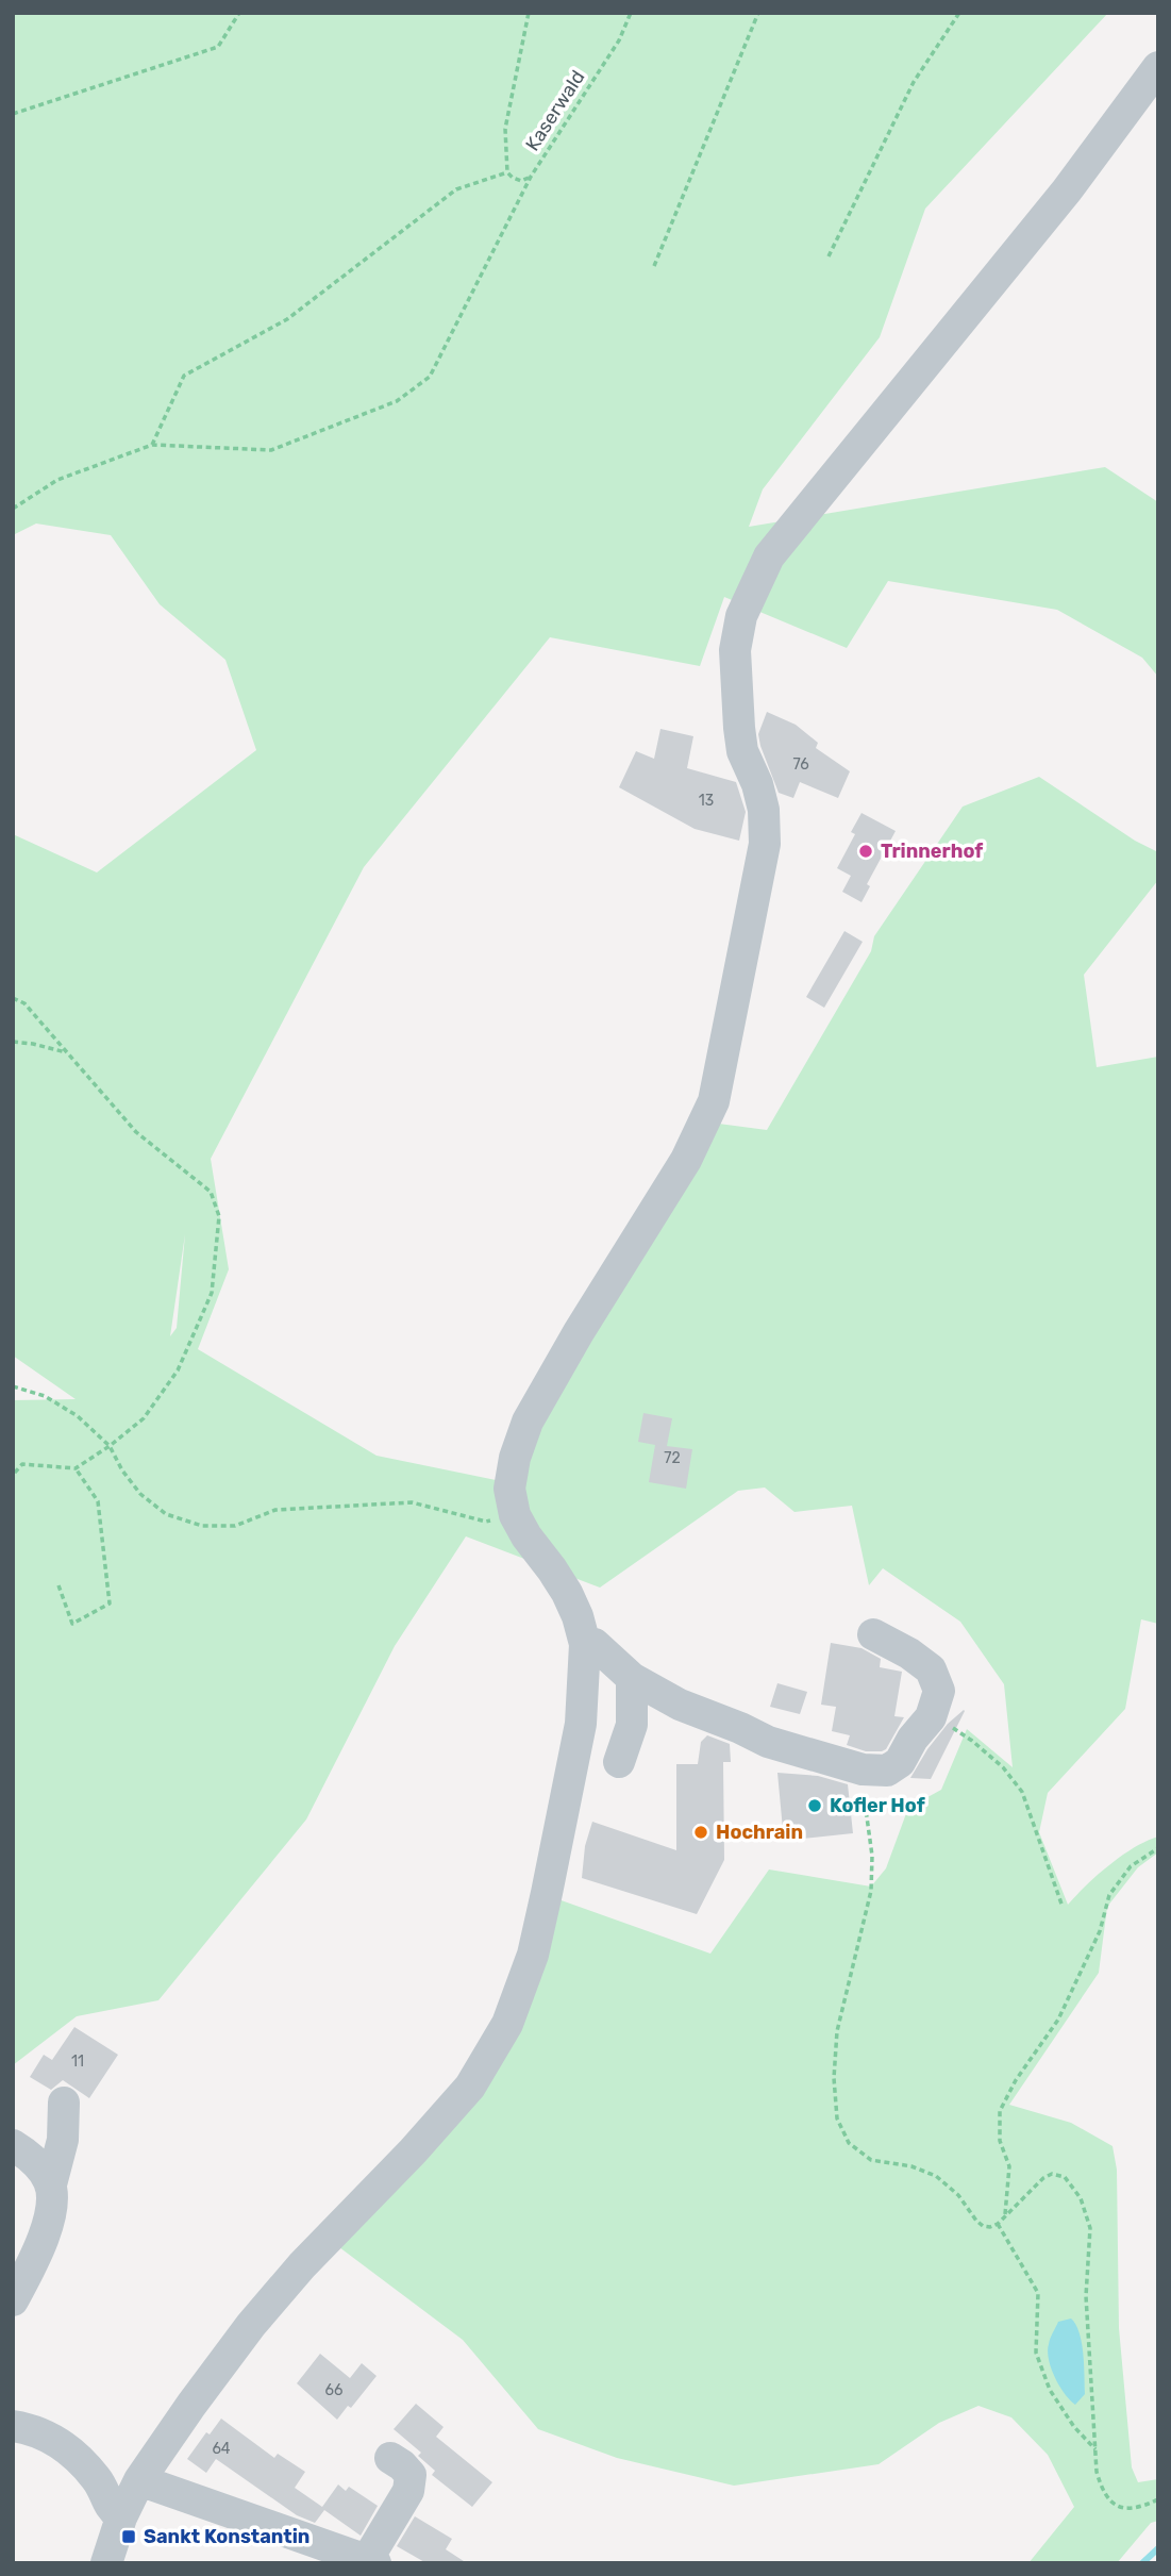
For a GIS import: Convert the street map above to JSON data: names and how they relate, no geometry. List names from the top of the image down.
{
  "streets": {
    "path": ["Kaserwald"]
  },
  "places": {
    "other": ["Trinnerhof", "Kofler Hof", "Hochrain"],
    "transit": ["Sankt Konstantin"]
  },
  "house_numbers": [
    "76",
    "13",
    "72",
    "11",
    "66",
    "64"
  ]
}
